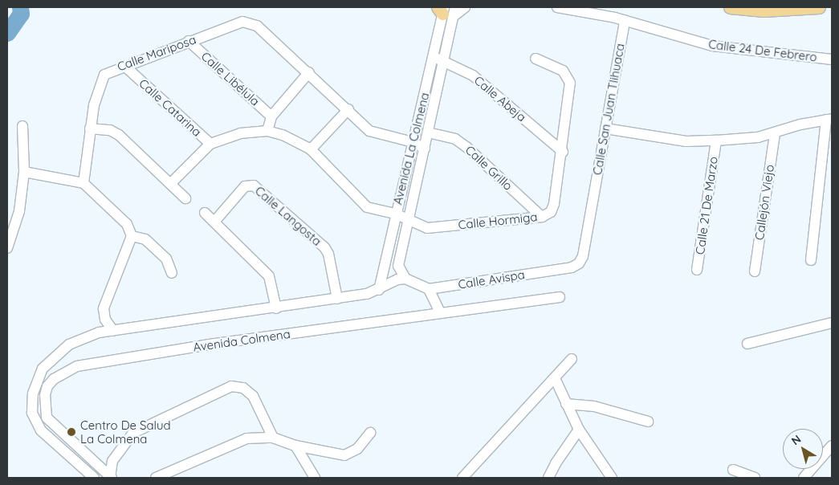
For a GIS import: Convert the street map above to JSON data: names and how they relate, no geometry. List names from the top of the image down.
{
  "streets": {
    "street": [
      "Calle 24 De Febrero",
      "Calle Mariposa",
      "Calle Libélula",
      "Calle Abeja",
      "Calle Catarina",
      "Calle San Juan Tlihuaca",
      "Avenida La Colmena",
      "Calle Grillo",
      "Callejón Viejo",
      "Calle 21 De Marzo",
      "Calle Langosta",
      "Calle Hormiga",
      "Calle Avispa",
      "Avenida Colmena"
    ]
  },
  "crossings": [
    ["Calle 24 De Febrero", "Calle San Juan Tlihuaca"],
    ["Calle Mariposa", "Calle Libélula"],
    ["Calle Mariposa", "Calle Catarina"],
    ["Calle Mariposa", "Avenida La Colmena"],
    ["Calle Abeja", "Avenida La Colmena"],
    ["Calle Abeja", "Calle Hormiga"],
    ["Calle San Juan Tlihuaca", "Calle Avispa"],
    ["Avenida La Colmena", "Calle Grillo"],
    ["Avenida La Colmena", "Calle Hormiga"],
    ["Calle Grillo", "Calle Hormiga"]
  ],
  "places": ["Centro De Salud La Colmena"],
  "north": "top left"
}
